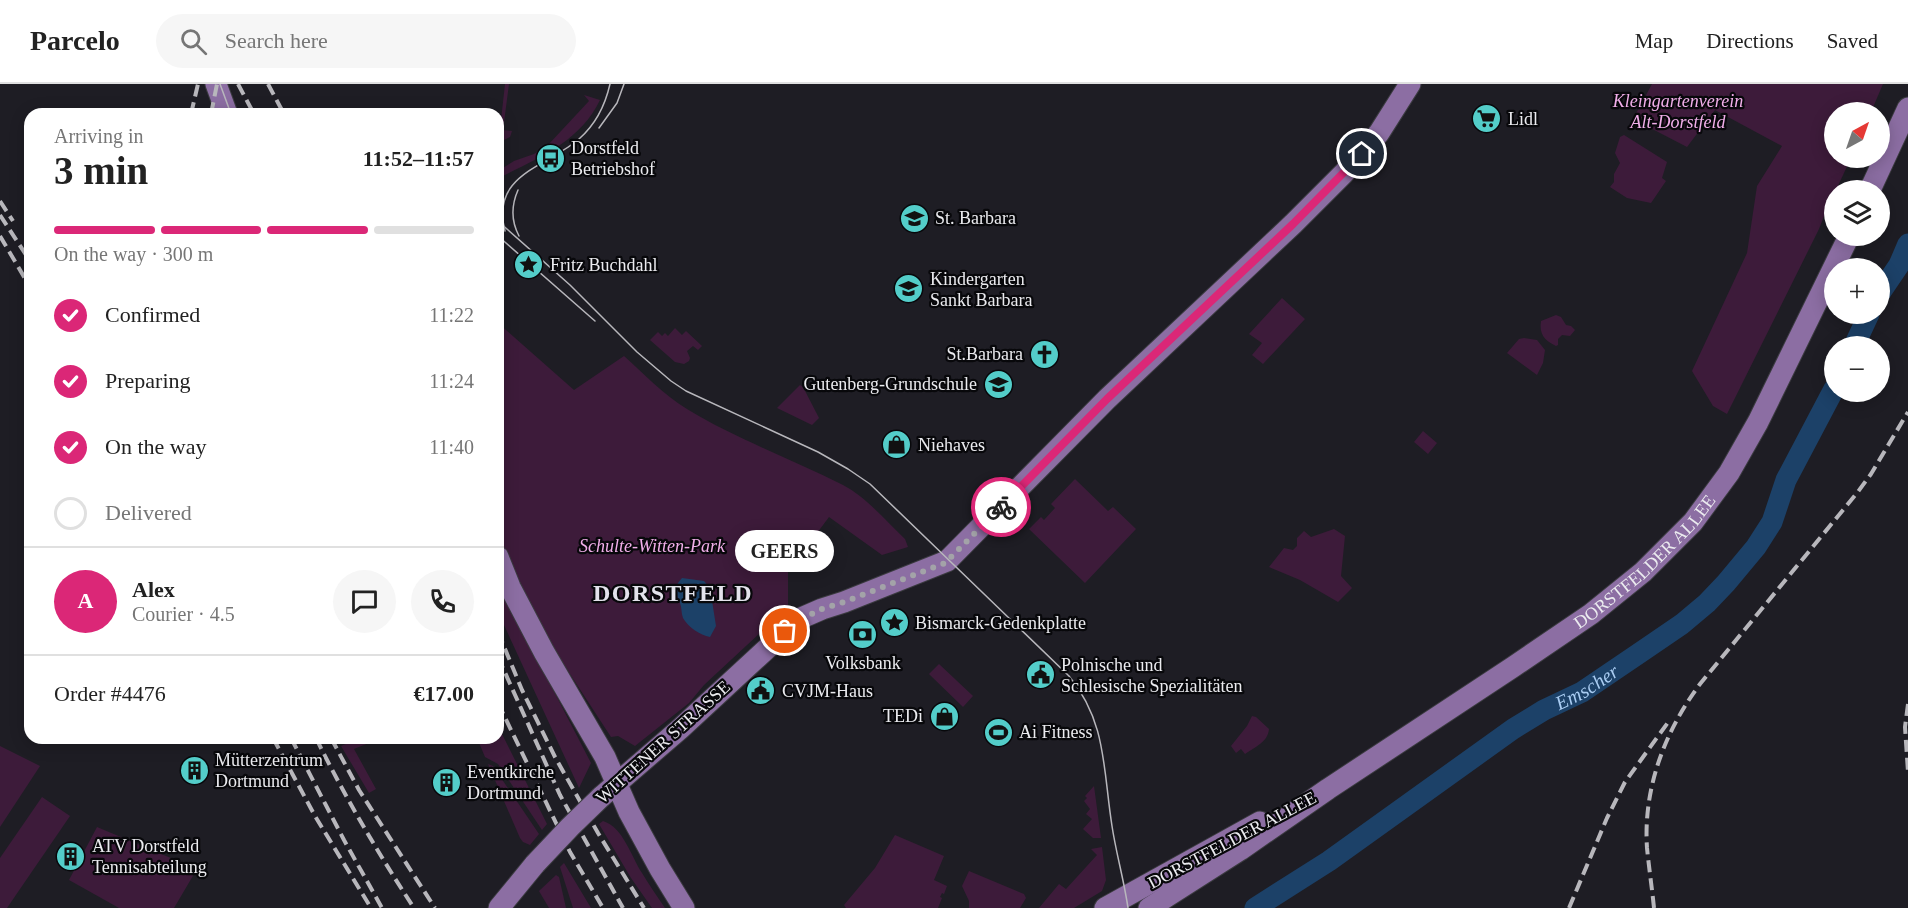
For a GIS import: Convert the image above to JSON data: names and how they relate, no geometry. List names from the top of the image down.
{
  "streets": {
    "main road": ["DORSTFELDER ALLEE", "WITTENER STRASSE"]
  },
  "districts": ["DORSTFELD"],
  "water": ["Emscher"],
  "parks": ["Kleingartenverein Alt-Dorstfeld", "Schulte-Witten-Park"],
  "places": {
    "supermarket": ["Lidl"],
    "bus stop": ["Dorstfeld Betriebshof"],
    "school or university": ["St. Barbara", "Kindergarten Sankt Barbara", "Gutenberg-Grundschule"],
    "place": ["Fritz Buchdahl", "Bismarck-Gedenkplatte"],
    "church": ["St.Barbara"],
    "shop": ["Niehaves", "TEDi"],
    "other": ["GEERS"],
    "bank": ["Volksbank"],
    "public building": ["Polnische und Schlesische Spezialitäten", "CVJM-Haus"],
    "sports": ["Ai Fitness"],
    "building": ["Mütterzentrum Dortmund", "Eventkirche Dortmund", "ATV Dorstfeld Tennisabteilung"]
  },
  "north": "top right",
  "page": {
    "header": "Parcelo",
    "search": "Search here",
    "nav": ["Map", "Directions", "Saved"],
    "map_buttons": ["+", "−"],
    "heading": ["3 min", "Arriving in", "11:52–11:57"],
    "panel": [
      "Alex",
      "Courier · 4.5",
      "Order #4476",
      "€17.00"
    ],
    "bar": "On the way · 300 m",
    "list": [
      ["Confirmed", "11:22"],
      ["Preparing", "11:24"],
      ["On the way", "11:40"],
      "Delivered"
    ],
    "bubble": "GEERS",
    "round": "A"
  }
}
